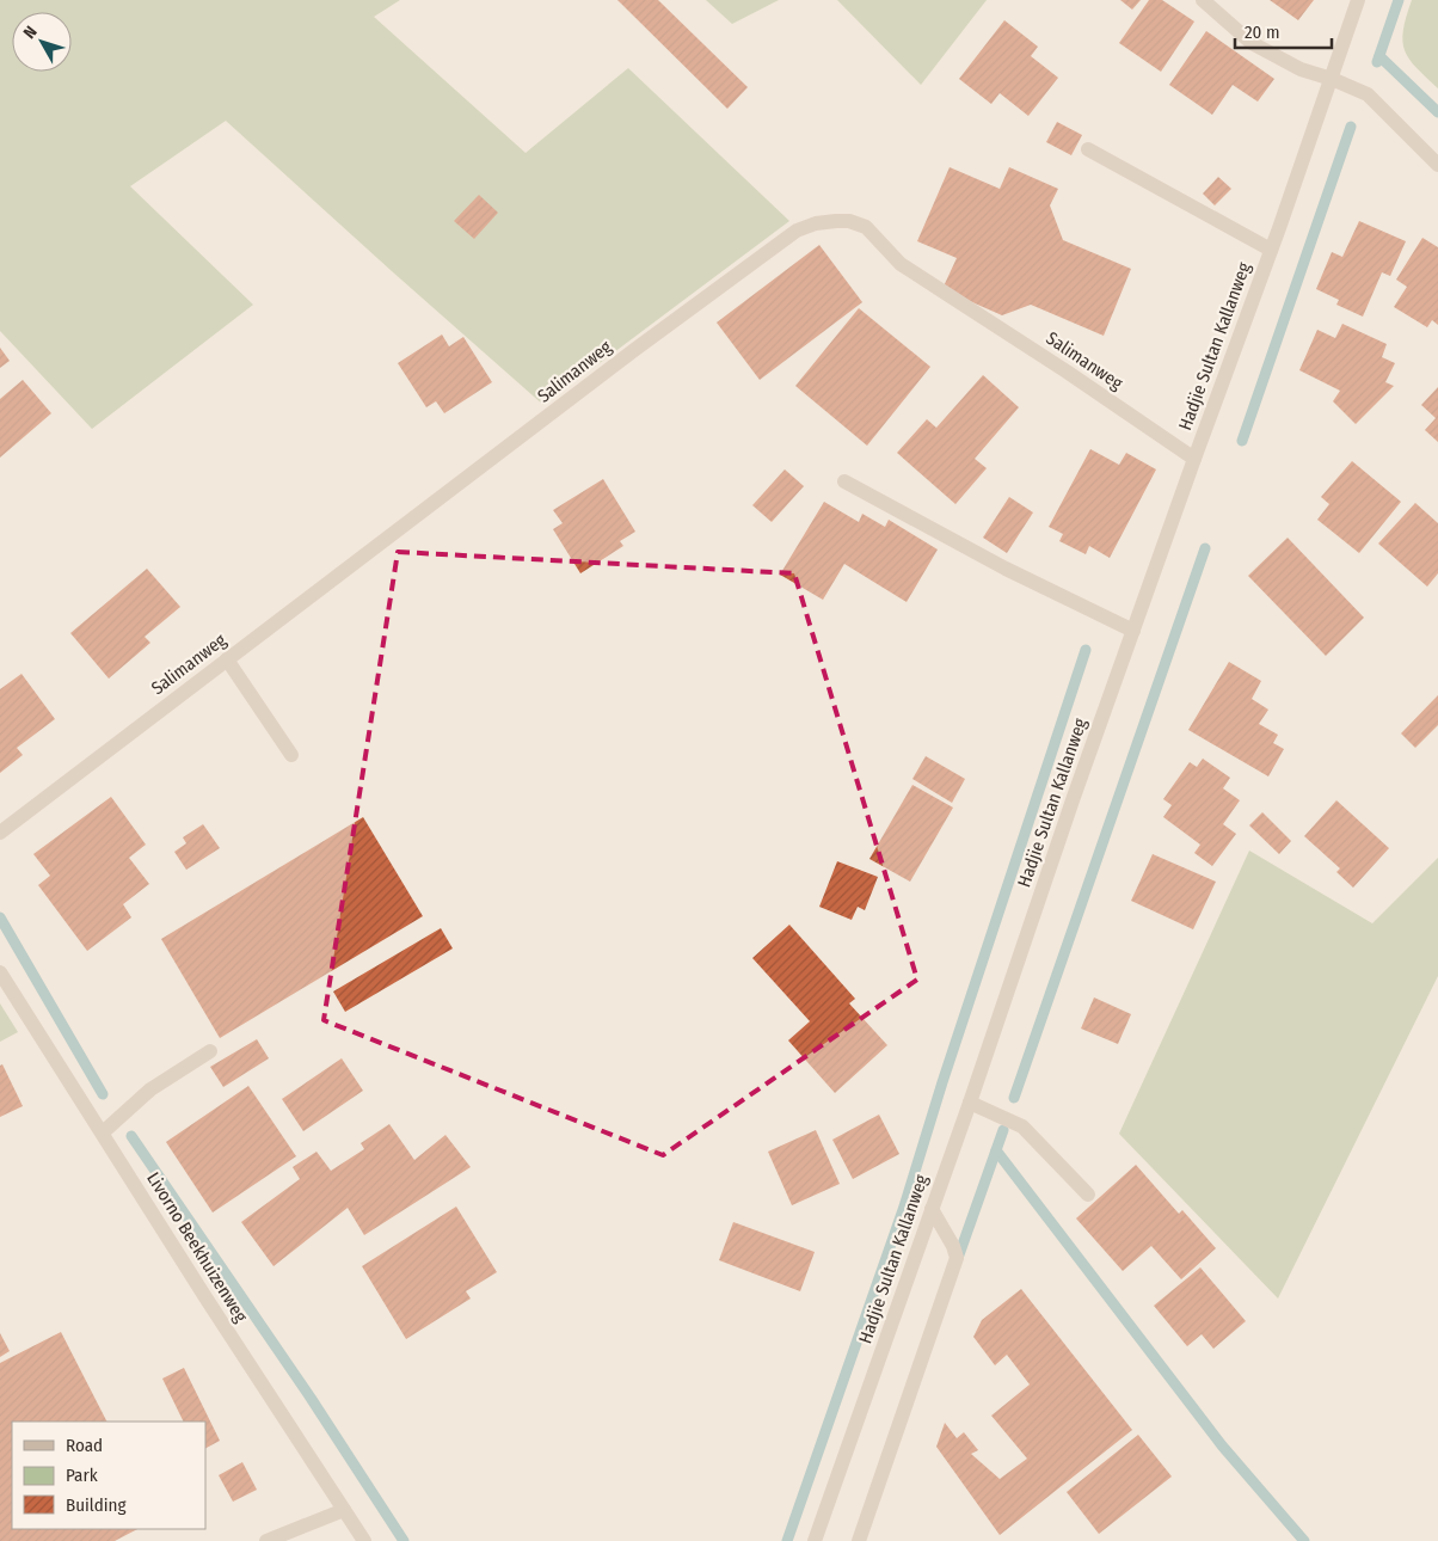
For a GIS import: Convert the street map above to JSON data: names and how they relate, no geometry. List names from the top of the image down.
{
  "streets": {
    "street": ["Hadjie Sultan Kallanweg", "Salimanweg", "Livorno Beekhuizenweg"]
  },
  "crossings": [
    ["Hadjie Sultan Kallanweg", "Salimanweg"]
  ],
  "legend": ["Road", "Park", "Building"],
  "scale_bar": "20 m",
  "north": "top left"
}
